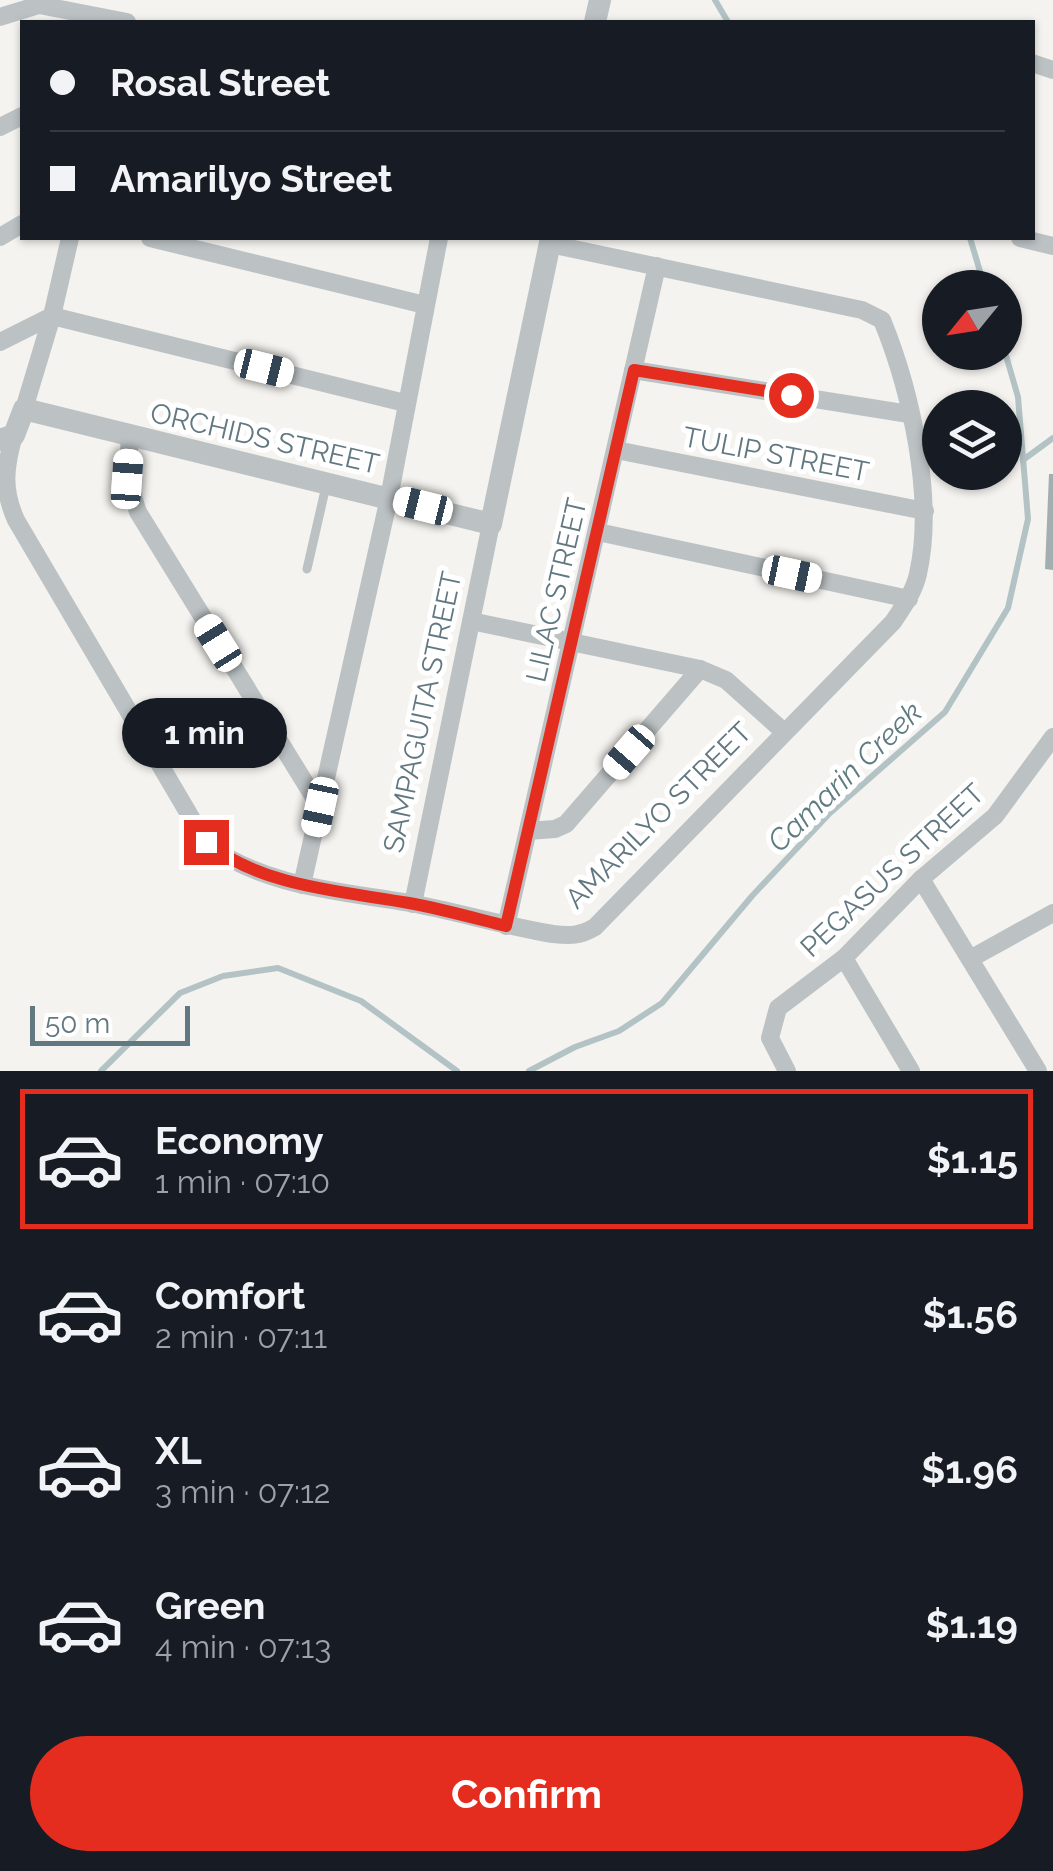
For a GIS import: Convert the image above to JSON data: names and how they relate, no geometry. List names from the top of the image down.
{
  "streets": {
    "street": [
      "ORCHIDS STREET",
      "TULIP STREET",
      "LILAC STREET",
      "SAMPAGUITA STREET",
      "AMARILYO STREET",
      "PEGASUS STREET"
    ]
  },
  "crossings": [
    ["ORCHIDS STREET", "SAMPAGUITA STREET"],
    ["ORCHIDS STREET", "AMARILYO STREET"],
    ["TULIP STREET", "LILAC STREET"],
    ["TULIP STREET", "AMARILYO STREET"],
    ["LILAC STREET", "AMARILYO STREET"],
    ["SAMPAGUITA STREET", "AMARILYO STREET"]
  ],
  "water": ["Camarin Creek"],
  "scale_bar": "50 m",
  "north": "bottom left",
  "page": {
    "banner": ["Rosal Street", "Amarilyo Street"],
    "bubble": "1 min",
    "scale": "50 m",
    "list": [
      {
        "name": "Economy",
        "note": "1 min · 07:10",
        "value": "$1.15"
      },
      {
        "name": "Comfort",
        "note": "2 min · 07:11",
        "value": "$1.56"
      },
      {
        "name": "XL",
        "note": "3 min · 07:12",
        "value": "$1.96"
      },
      {
        "name": "Green",
        "note": "4 min · 07:13",
        "value": "$1.19"
      }
    ],
    "buttons": "Confirm"
  }
}
